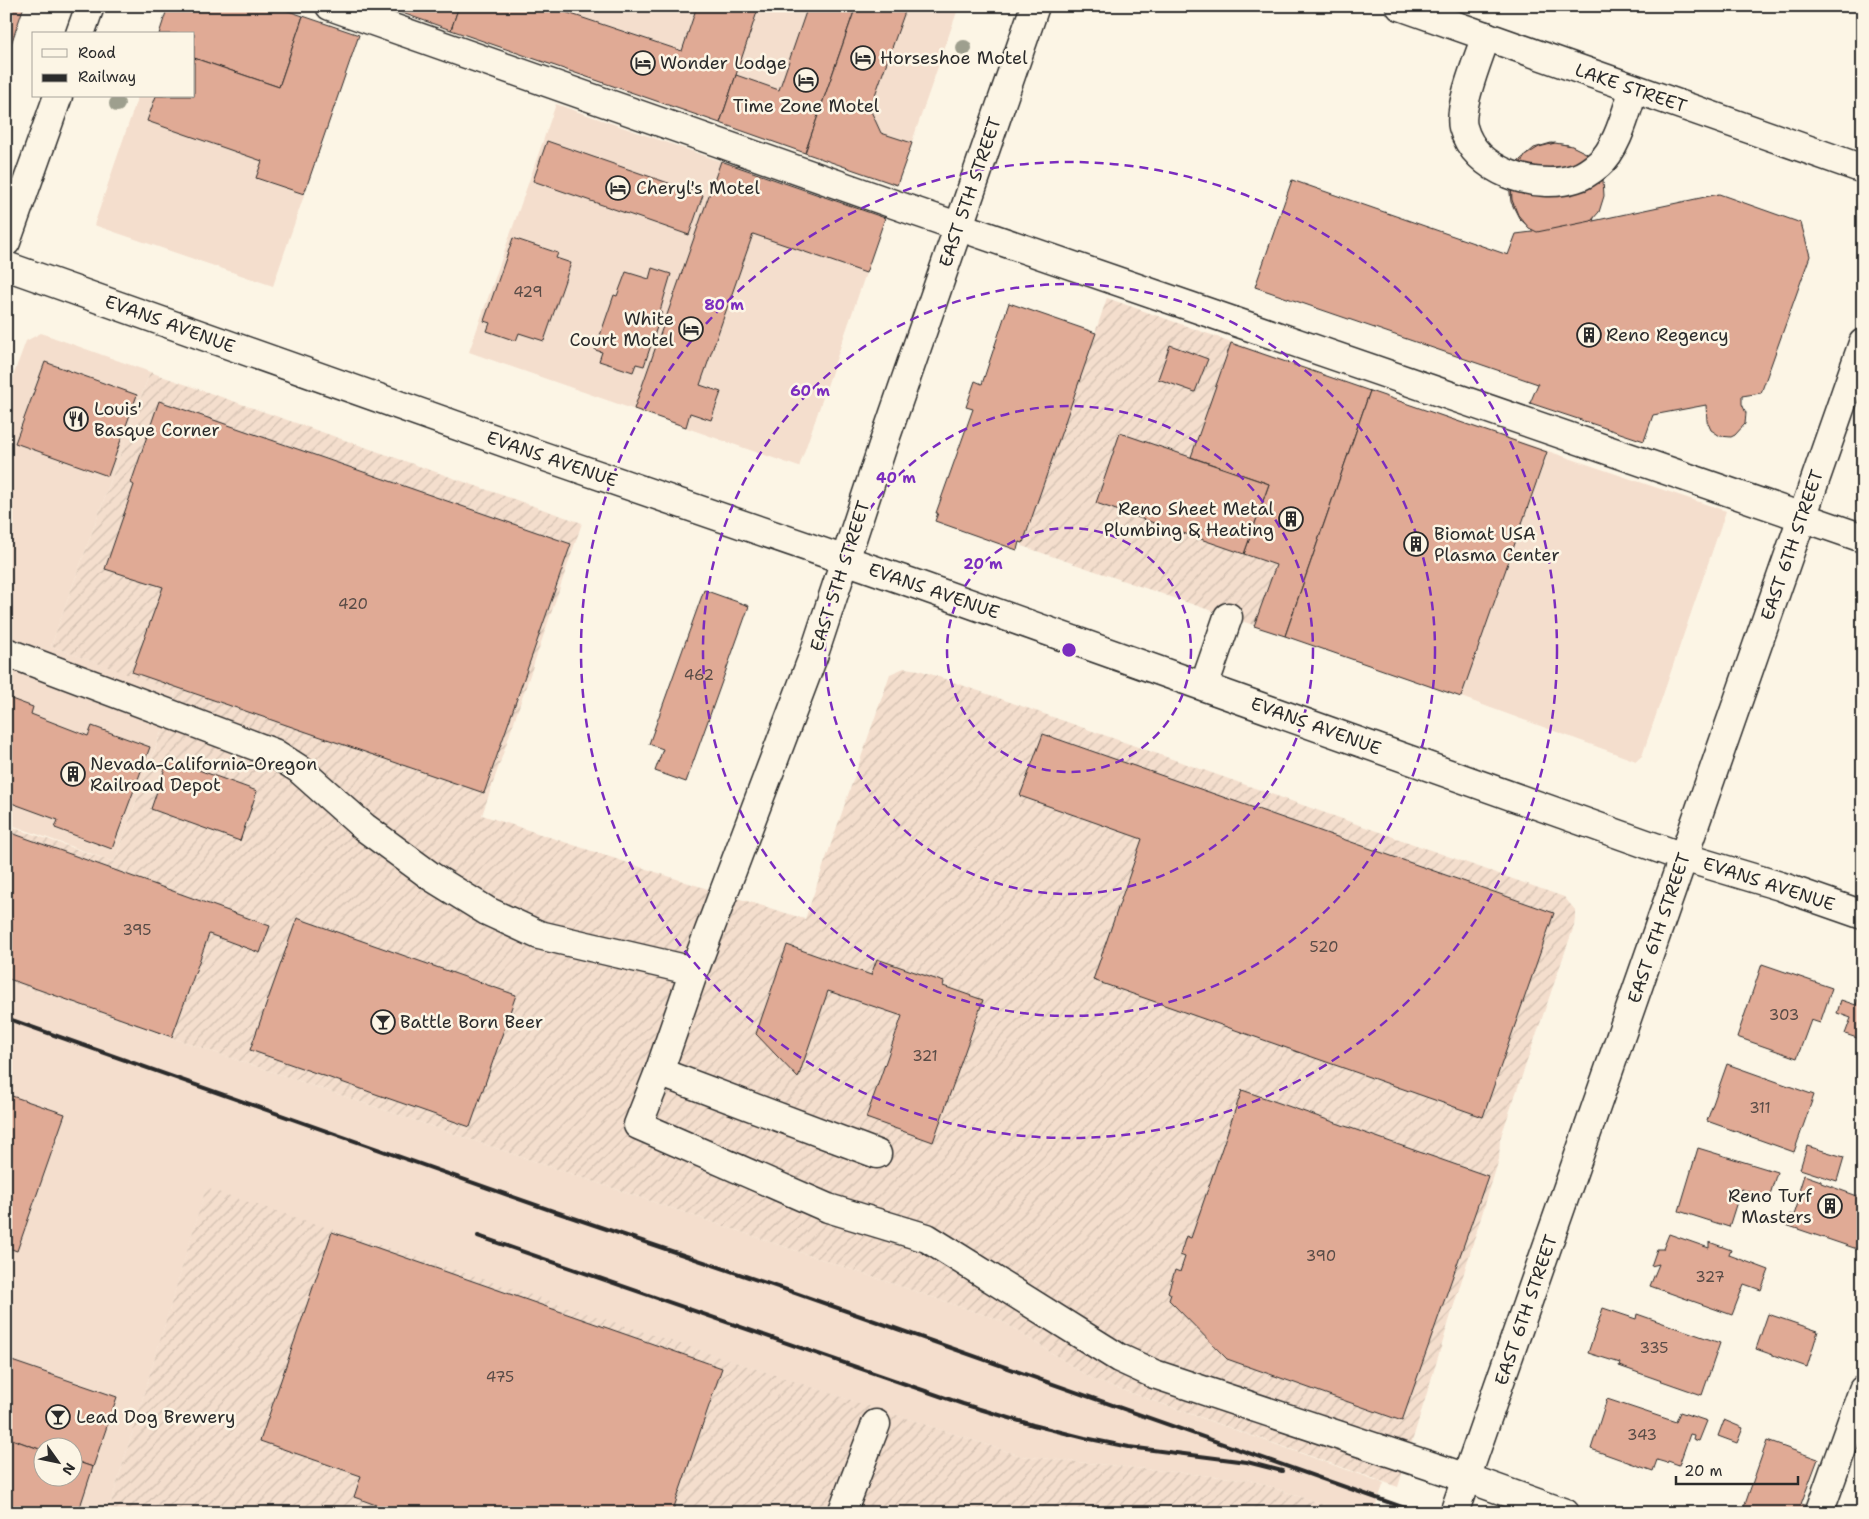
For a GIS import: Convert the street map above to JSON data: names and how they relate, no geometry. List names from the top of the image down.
{
  "streets": {
    "street": [
      "LAKE STREET",
      "EAST 5TH STREET",
      "EVANS AVENUE",
      "EAST 6TH STREET"
    ]
  },
  "crossings": [
    ["EAST 5TH STREET", "EVANS AVENUE"],
    ["EAST 5TH STREET", "EAST 6TH STREET"],
    ["EVANS AVENUE", "EAST 6TH STREET"]
  ],
  "places": {
    "hotel": [
      "Horseshoe Motel",
      "Wonder Lodge",
      "Time Zone Motel",
      "Cheryl's Motel",
      "White Court Motel"
    ],
    "building": [
      "Reno Regency",
      "Reno Sheet Metal Plumbing & Heating",
      "Biomat USA Plasma Center",
      "Nevada-California-Oregon Railroad Depot",
      "Reno Turf Masters"
    ],
    "restaurant": ["Louis' Basque Corner"],
    "bar": ["Battle Born Beer", "Lead Dog Brewery"]
  },
  "house_numbers": [
    "429",
    "420",
    "462",
    "395",
    "520",
    "303",
    "321",
    "311",
    "390",
    "327",
    "335",
    "475",
    "343"
  ],
  "legend": ["Road", "Railway"],
  "scale_bar": "20 m",
  "north": "bottom right",
  "rings": [
    "80 m",
    "60 m",
    "40 m",
    "20 m"
  ]
}
